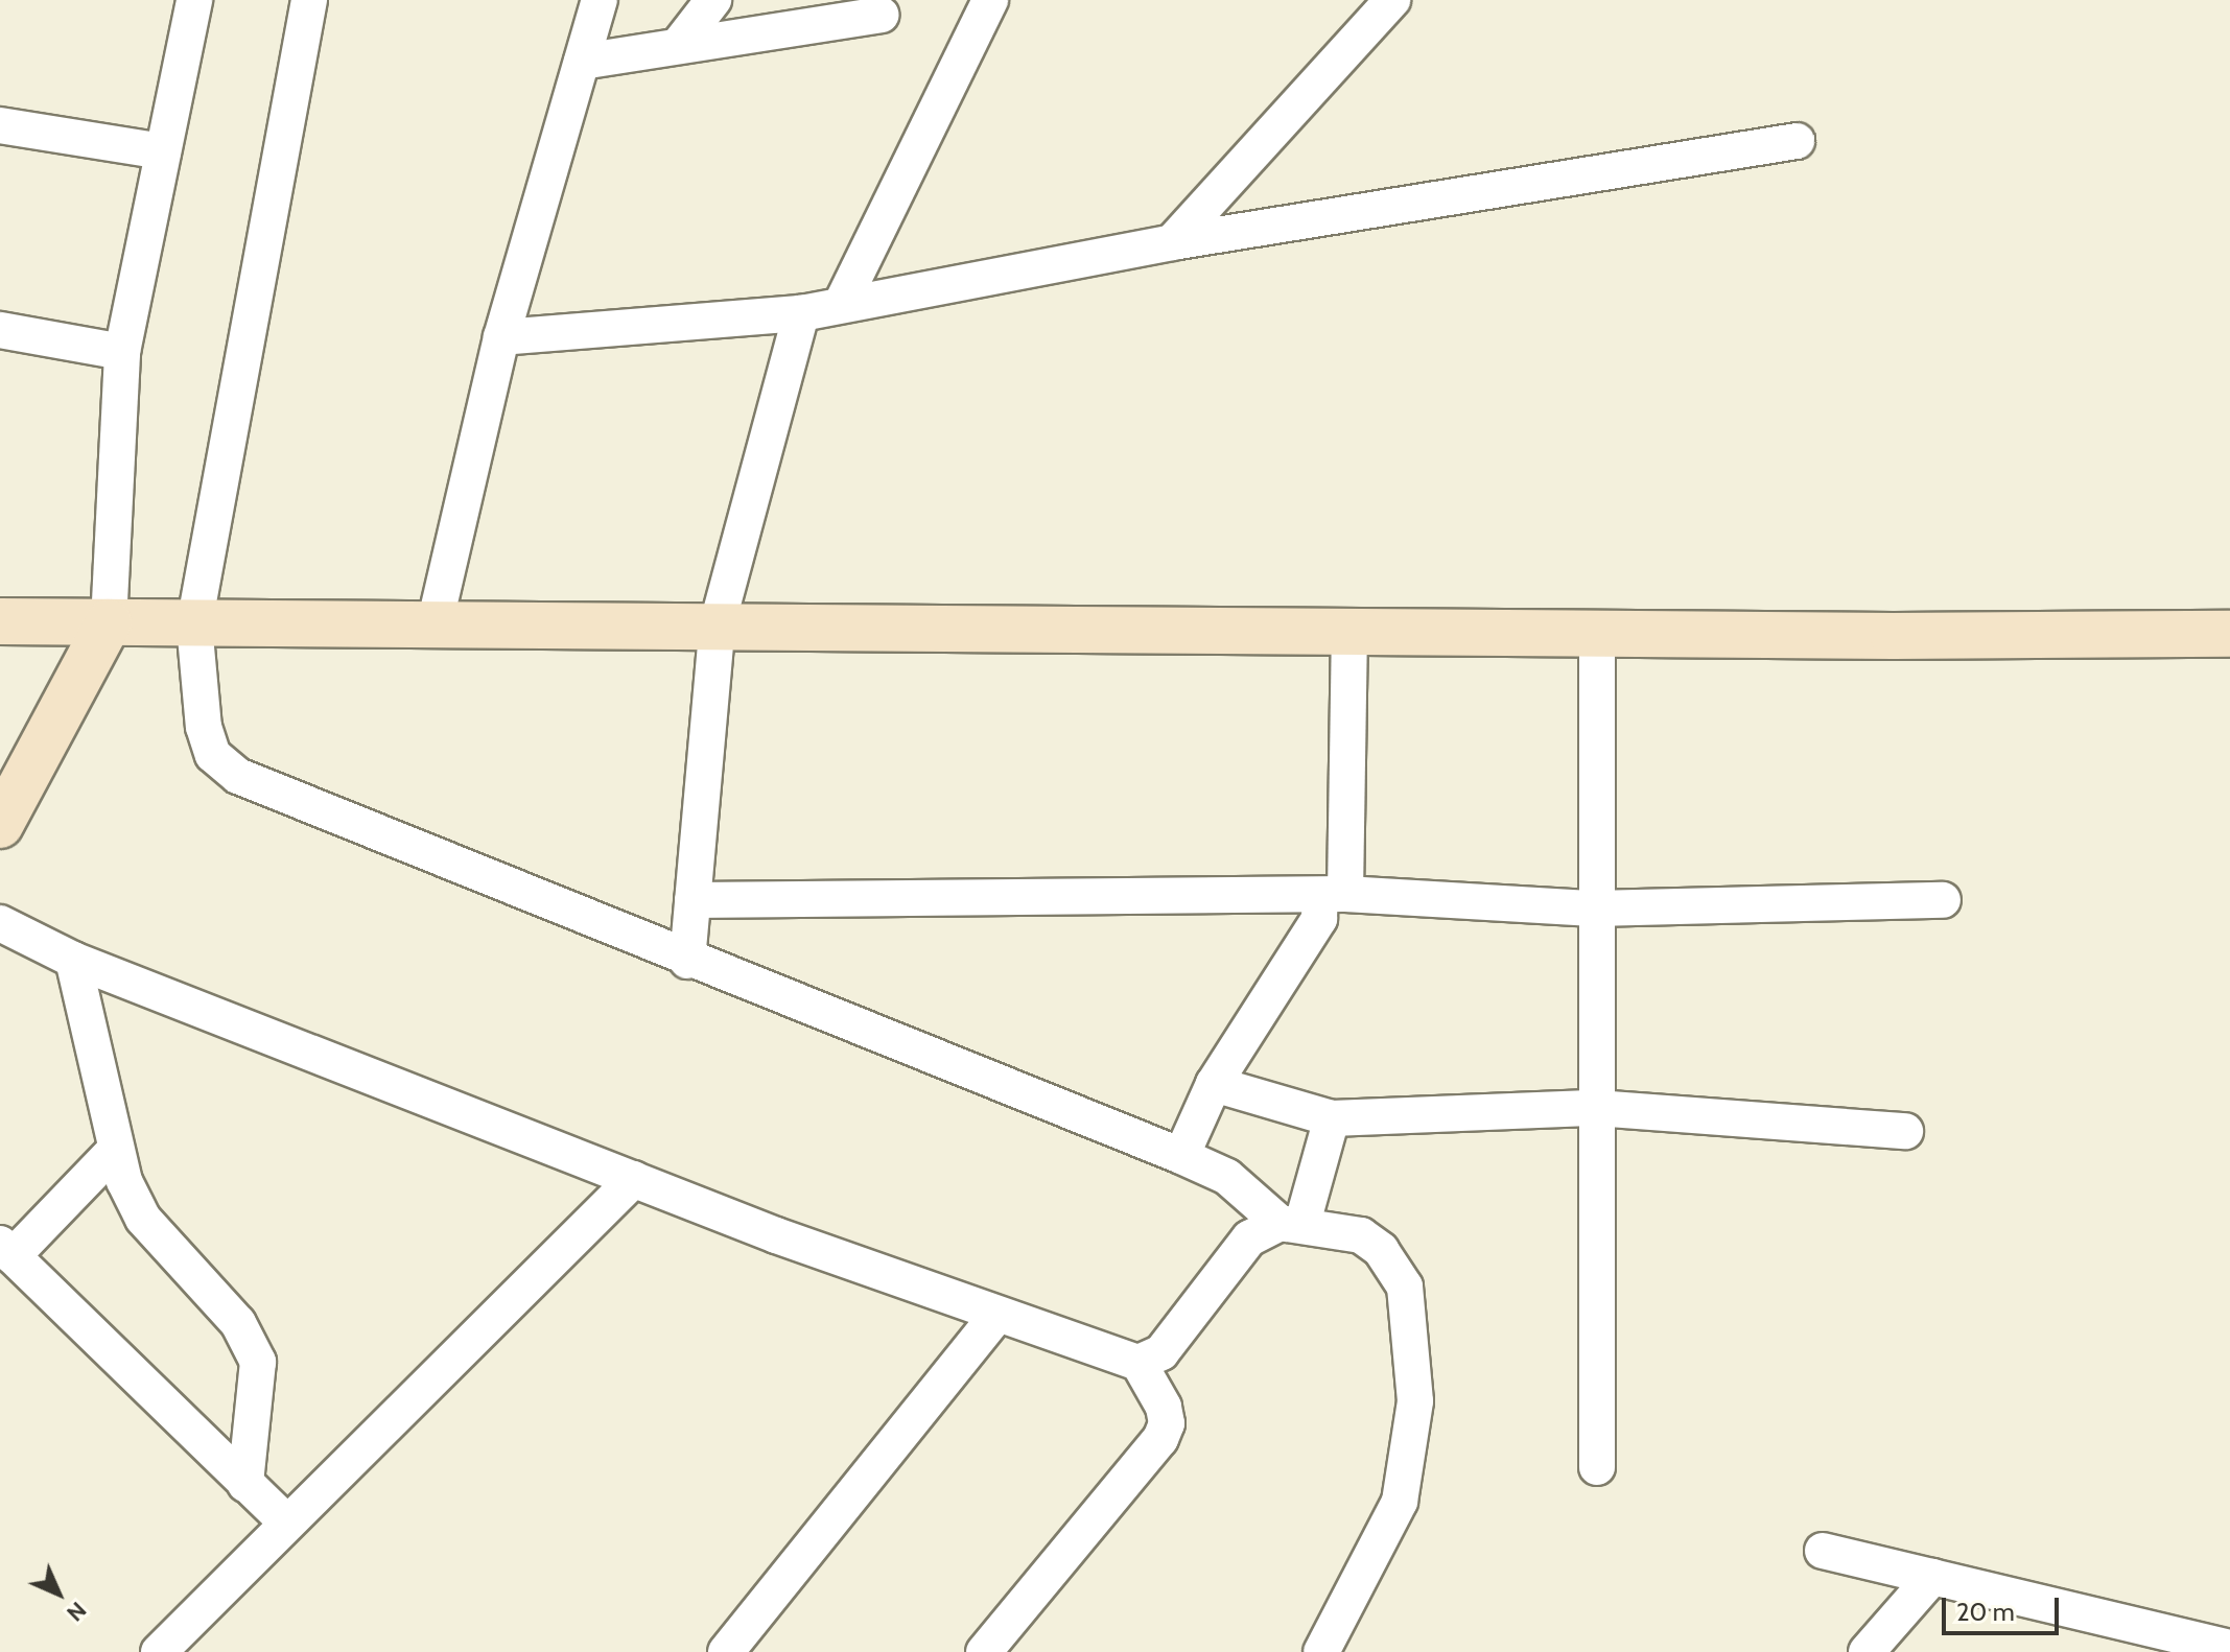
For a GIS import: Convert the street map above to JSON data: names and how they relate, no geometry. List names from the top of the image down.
{
  "scale_bar": "20 m",
  "north": "bottom right"
}
